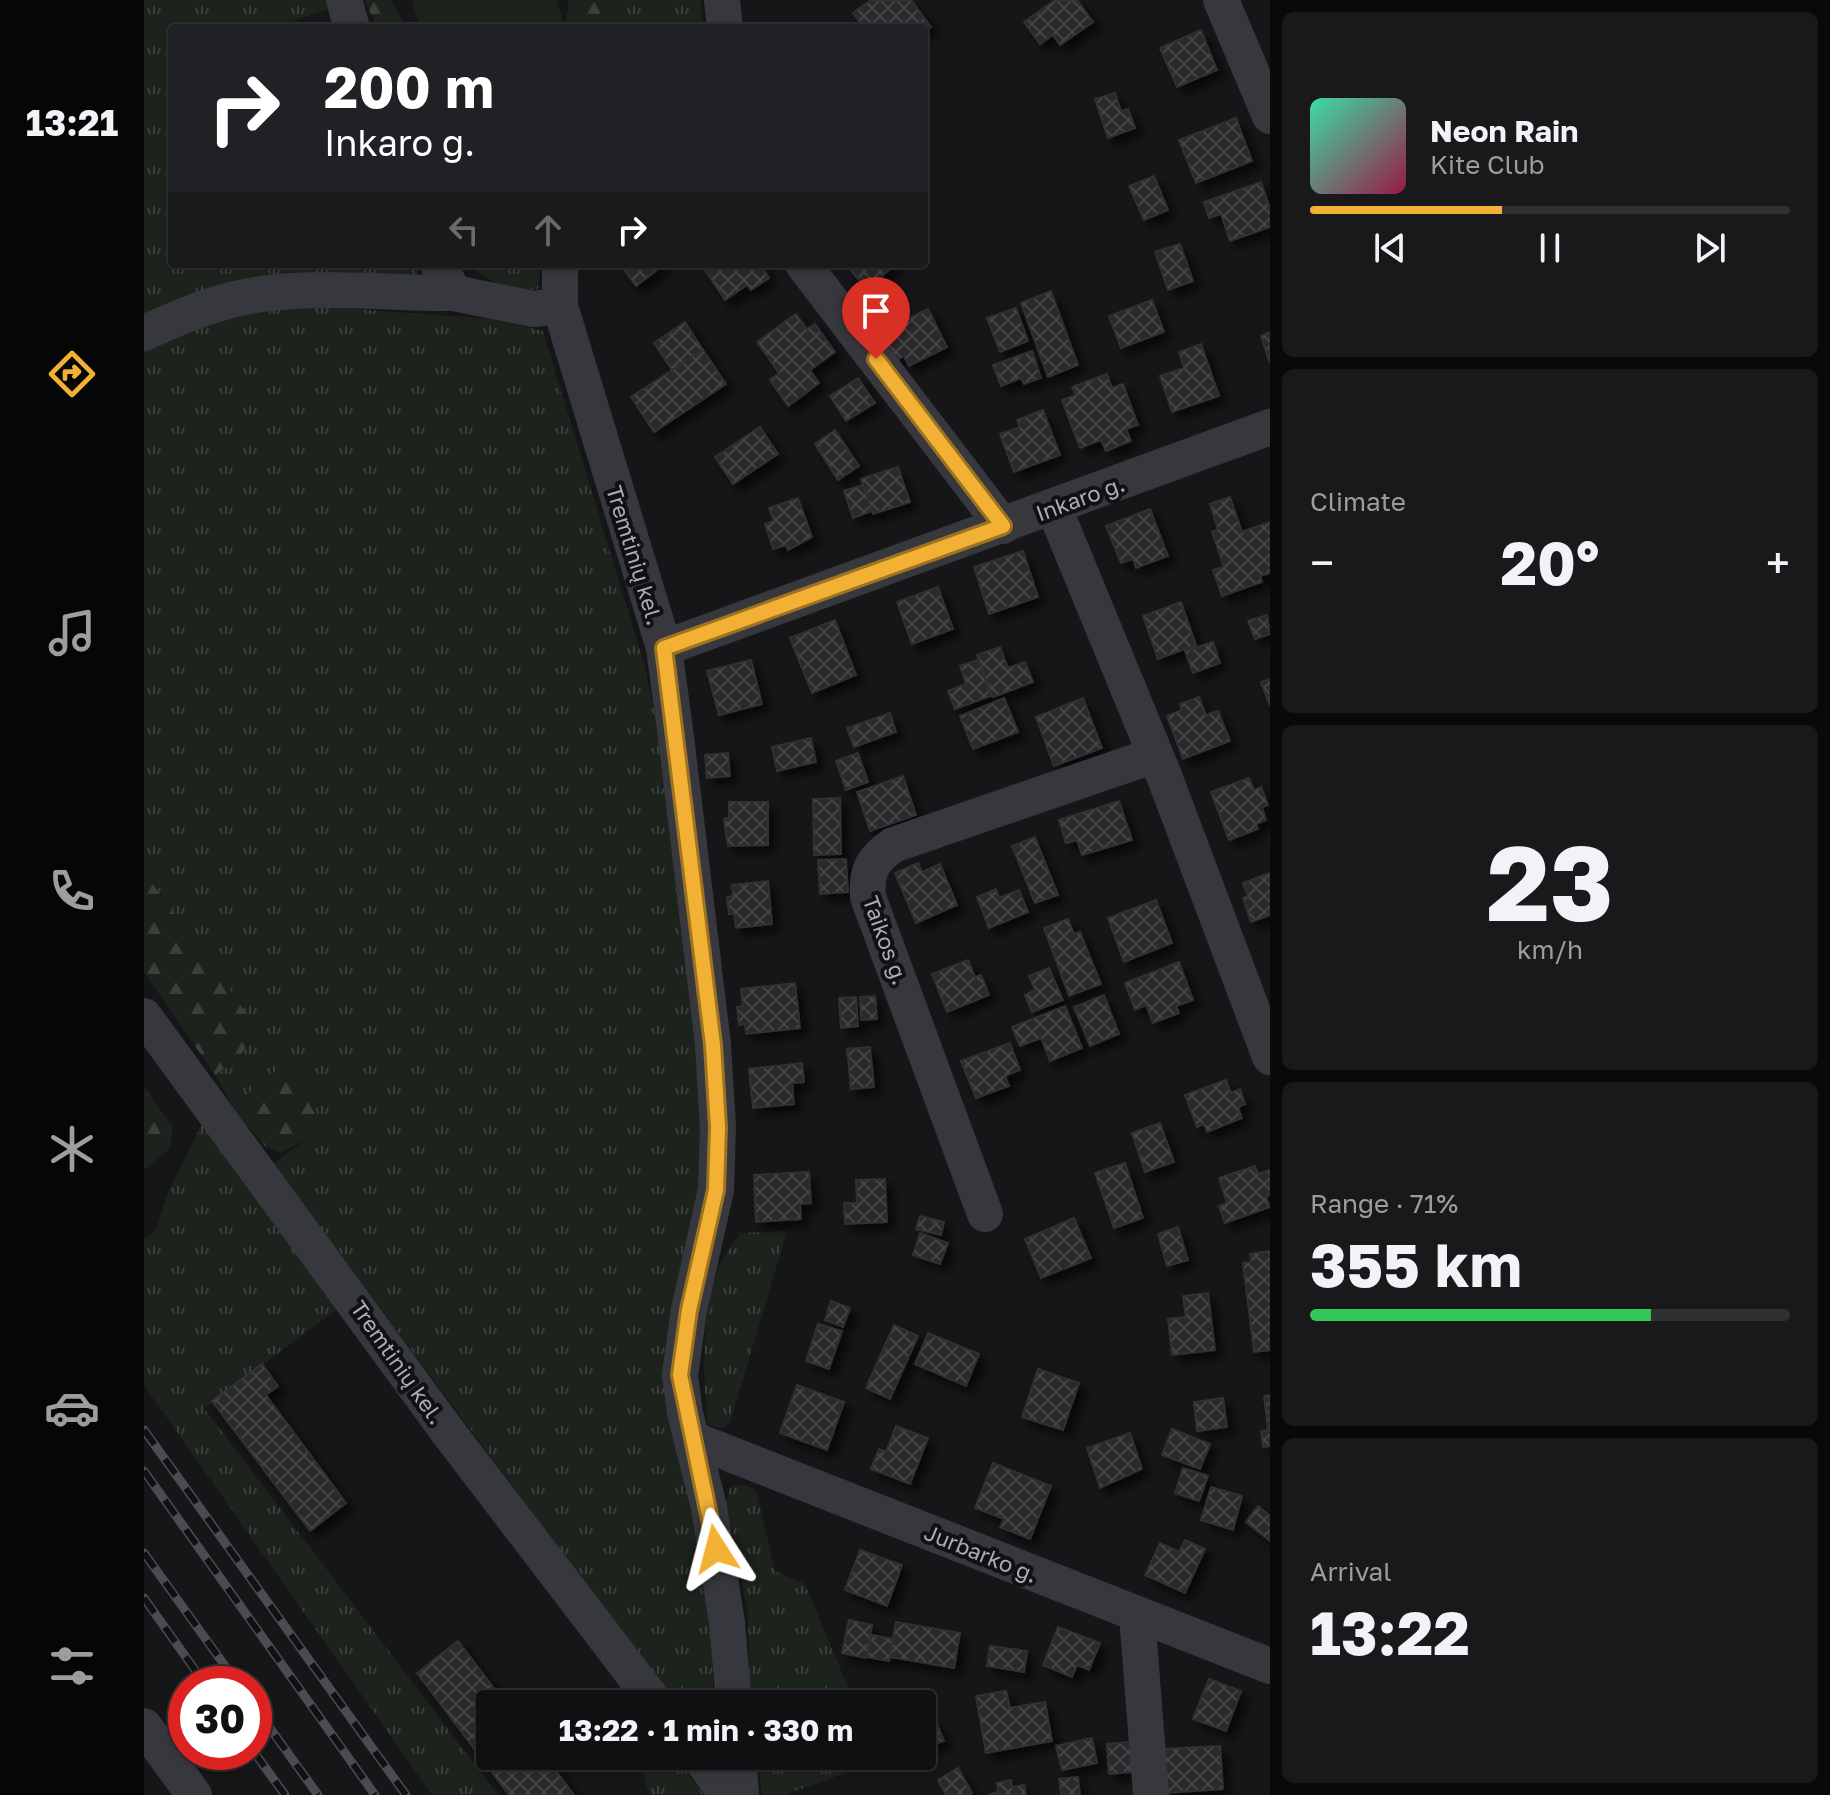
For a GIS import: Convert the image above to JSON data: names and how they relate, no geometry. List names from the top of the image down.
{
  "streets": {
    "street": [
      "Inkaro g.",
      "Tremtinių kel.",
      "Taikos g.",
      "Jurbarko g."
    ]
  },
  "crossings": [
    ["Inkaro g.", "Tremtinių kel."],
    ["Tremtinių kel.", "Jurbarko g."]
  ],
  "page": {
    "tabs": "13:21",
    "turn": ["200 m", "Inkaro g."],
    "song": ["Neon Rain", "Kite Club"],
    "tile": [
      "Climate",
      ["23", "km/h"],
      ["Range · 71%", "355 km"],
      ["Arrival", "13:22"]
    ],
    "heat": ["−", "20°", "+"],
    "limit": "30",
    "trip": "13:22 · 1 min · 330 m"
  }
}
